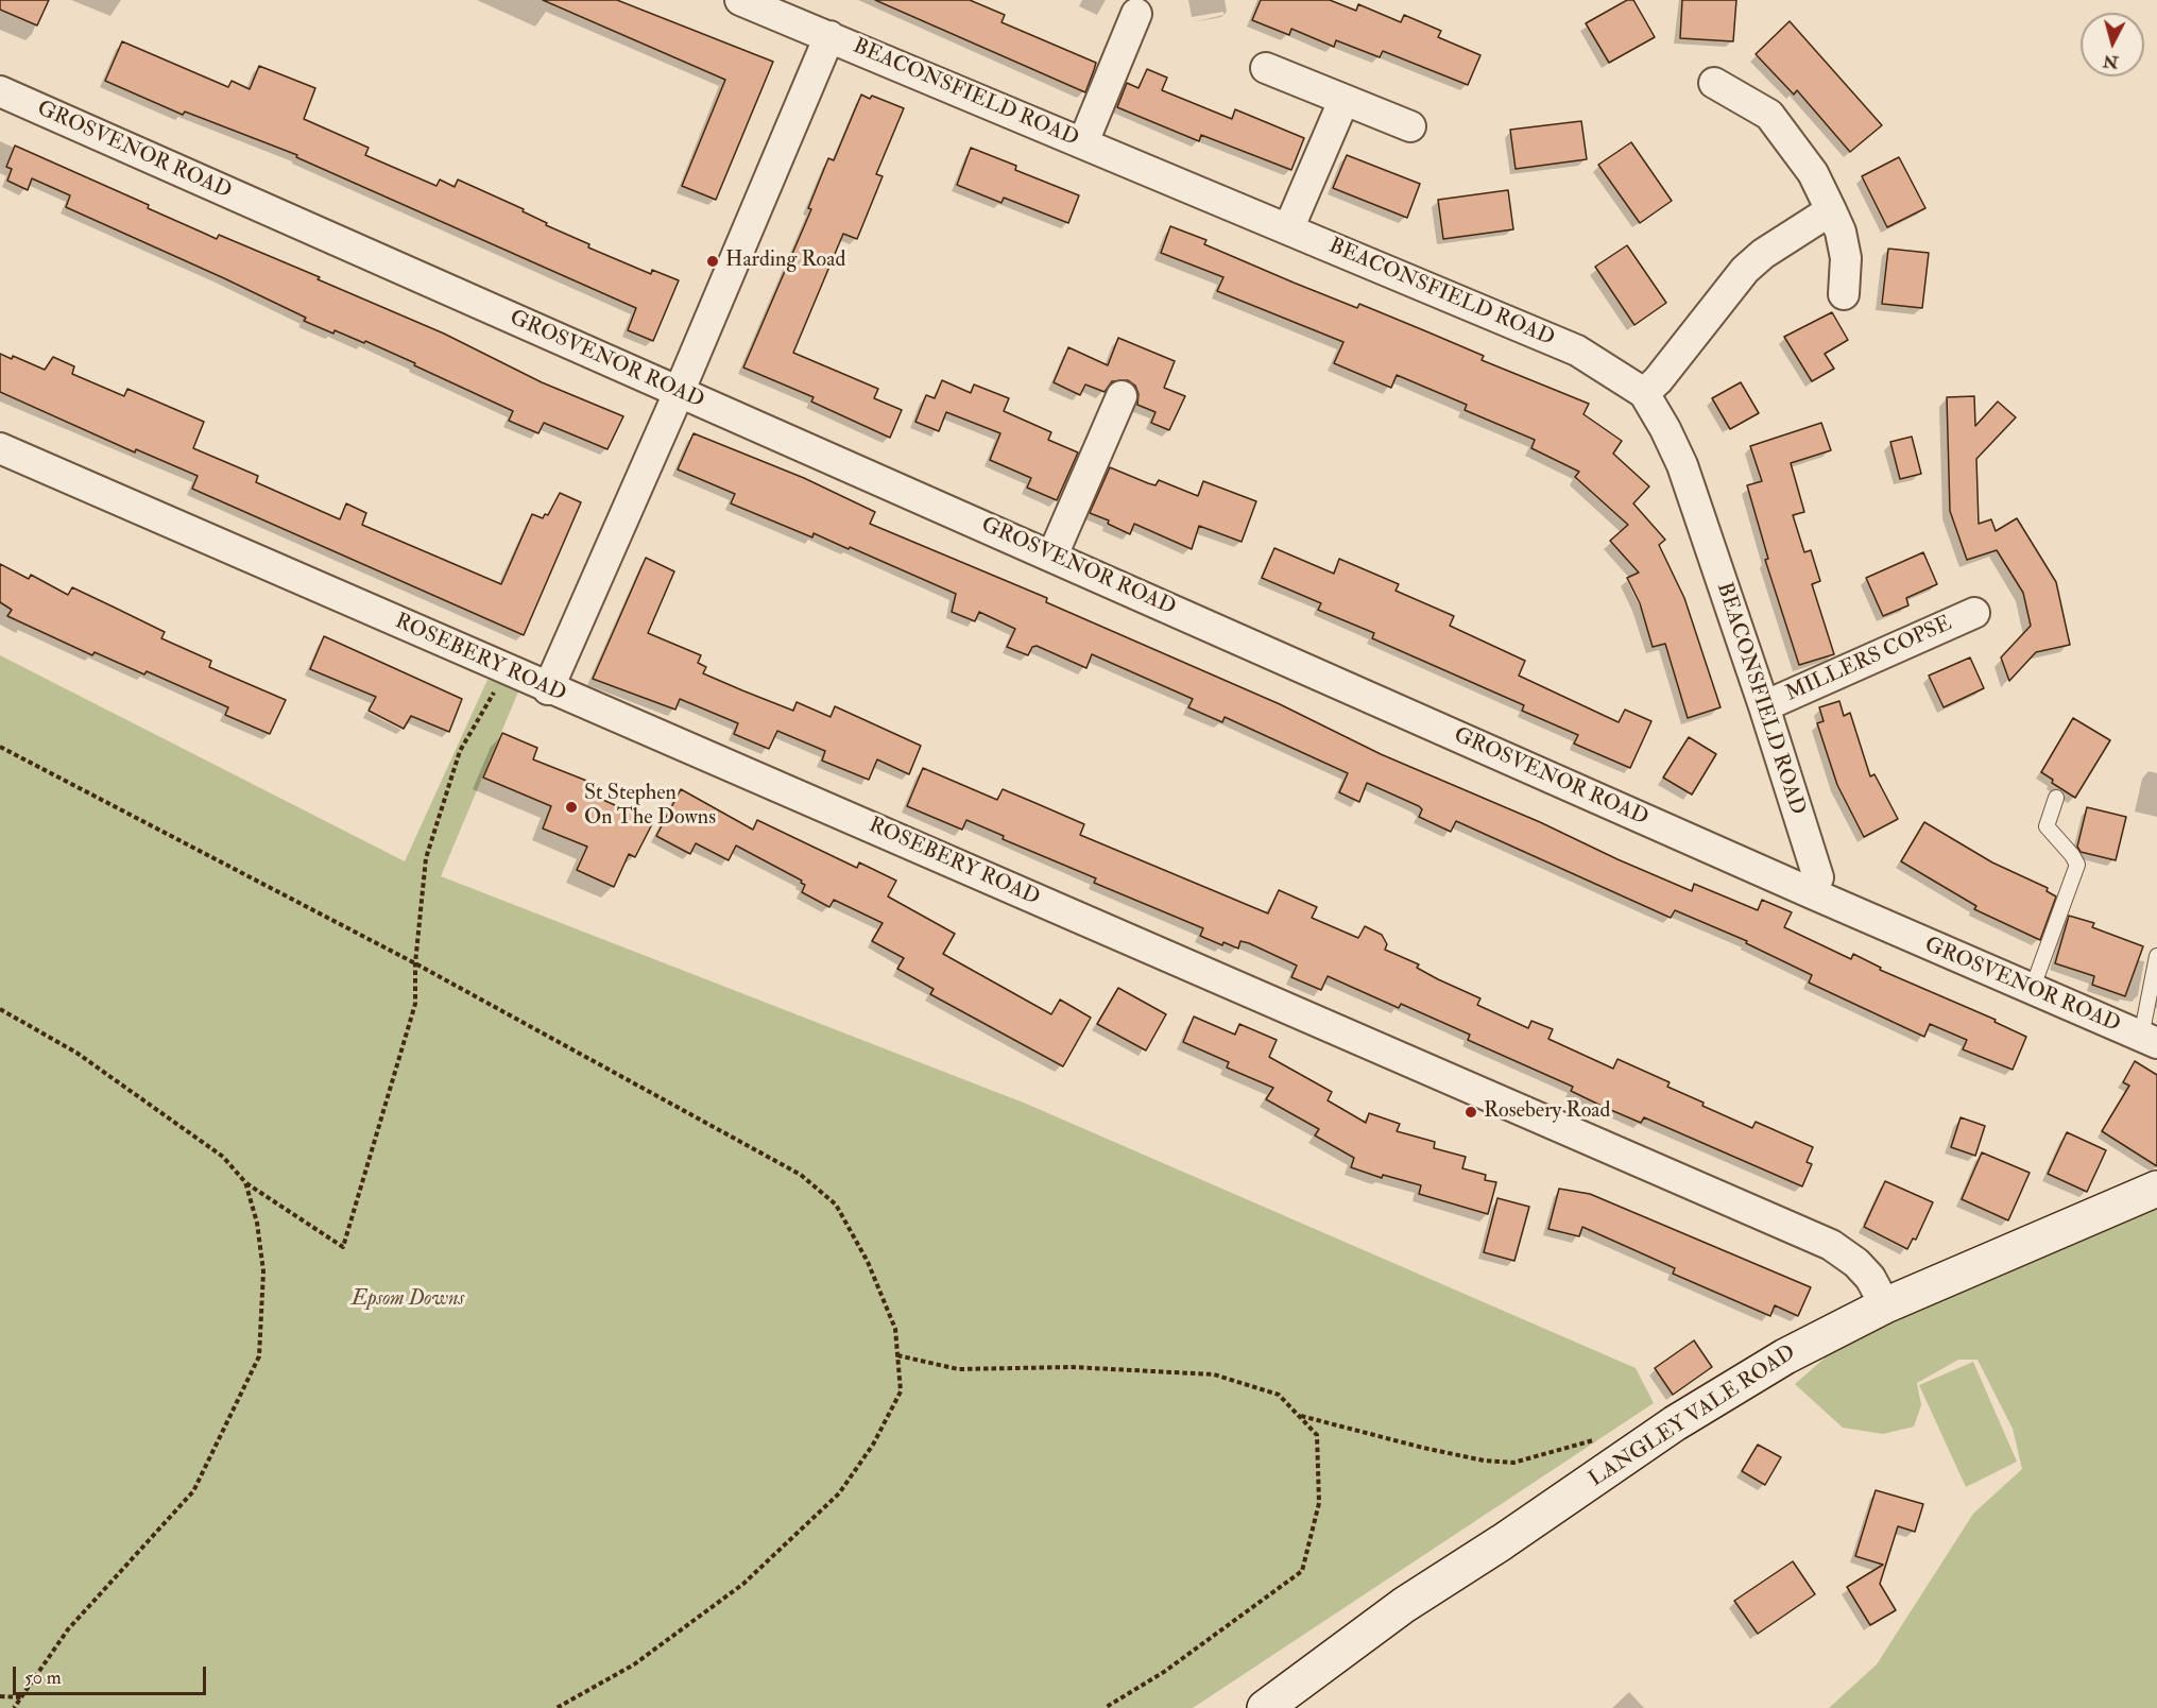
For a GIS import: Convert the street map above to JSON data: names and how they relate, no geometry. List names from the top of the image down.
{
  "streets": {
    "street": [
      "BEACONSFIELD ROAD",
      "GROSVENOR ROAD",
      "ROSEBERY ROAD",
      "MILLERS COPSE",
      "LANGLEY VALE ROAD"
    ]
  },
  "crossings": [
    ["BEACONSFIELD ROAD", "GROSVENOR ROAD"],
    ["BEACONSFIELD ROAD", "MILLERS COPSE"],
    ["ROSEBERY ROAD", "LANGLEY VALE ROAD"]
  ],
  "parks": ["Epsom Downs"],
  "places": ["Harding Road", "St Stephen On The Downs", "Rosebery Road"],
  "scale_bar": "50 m",
  "north": "bottom"
}
